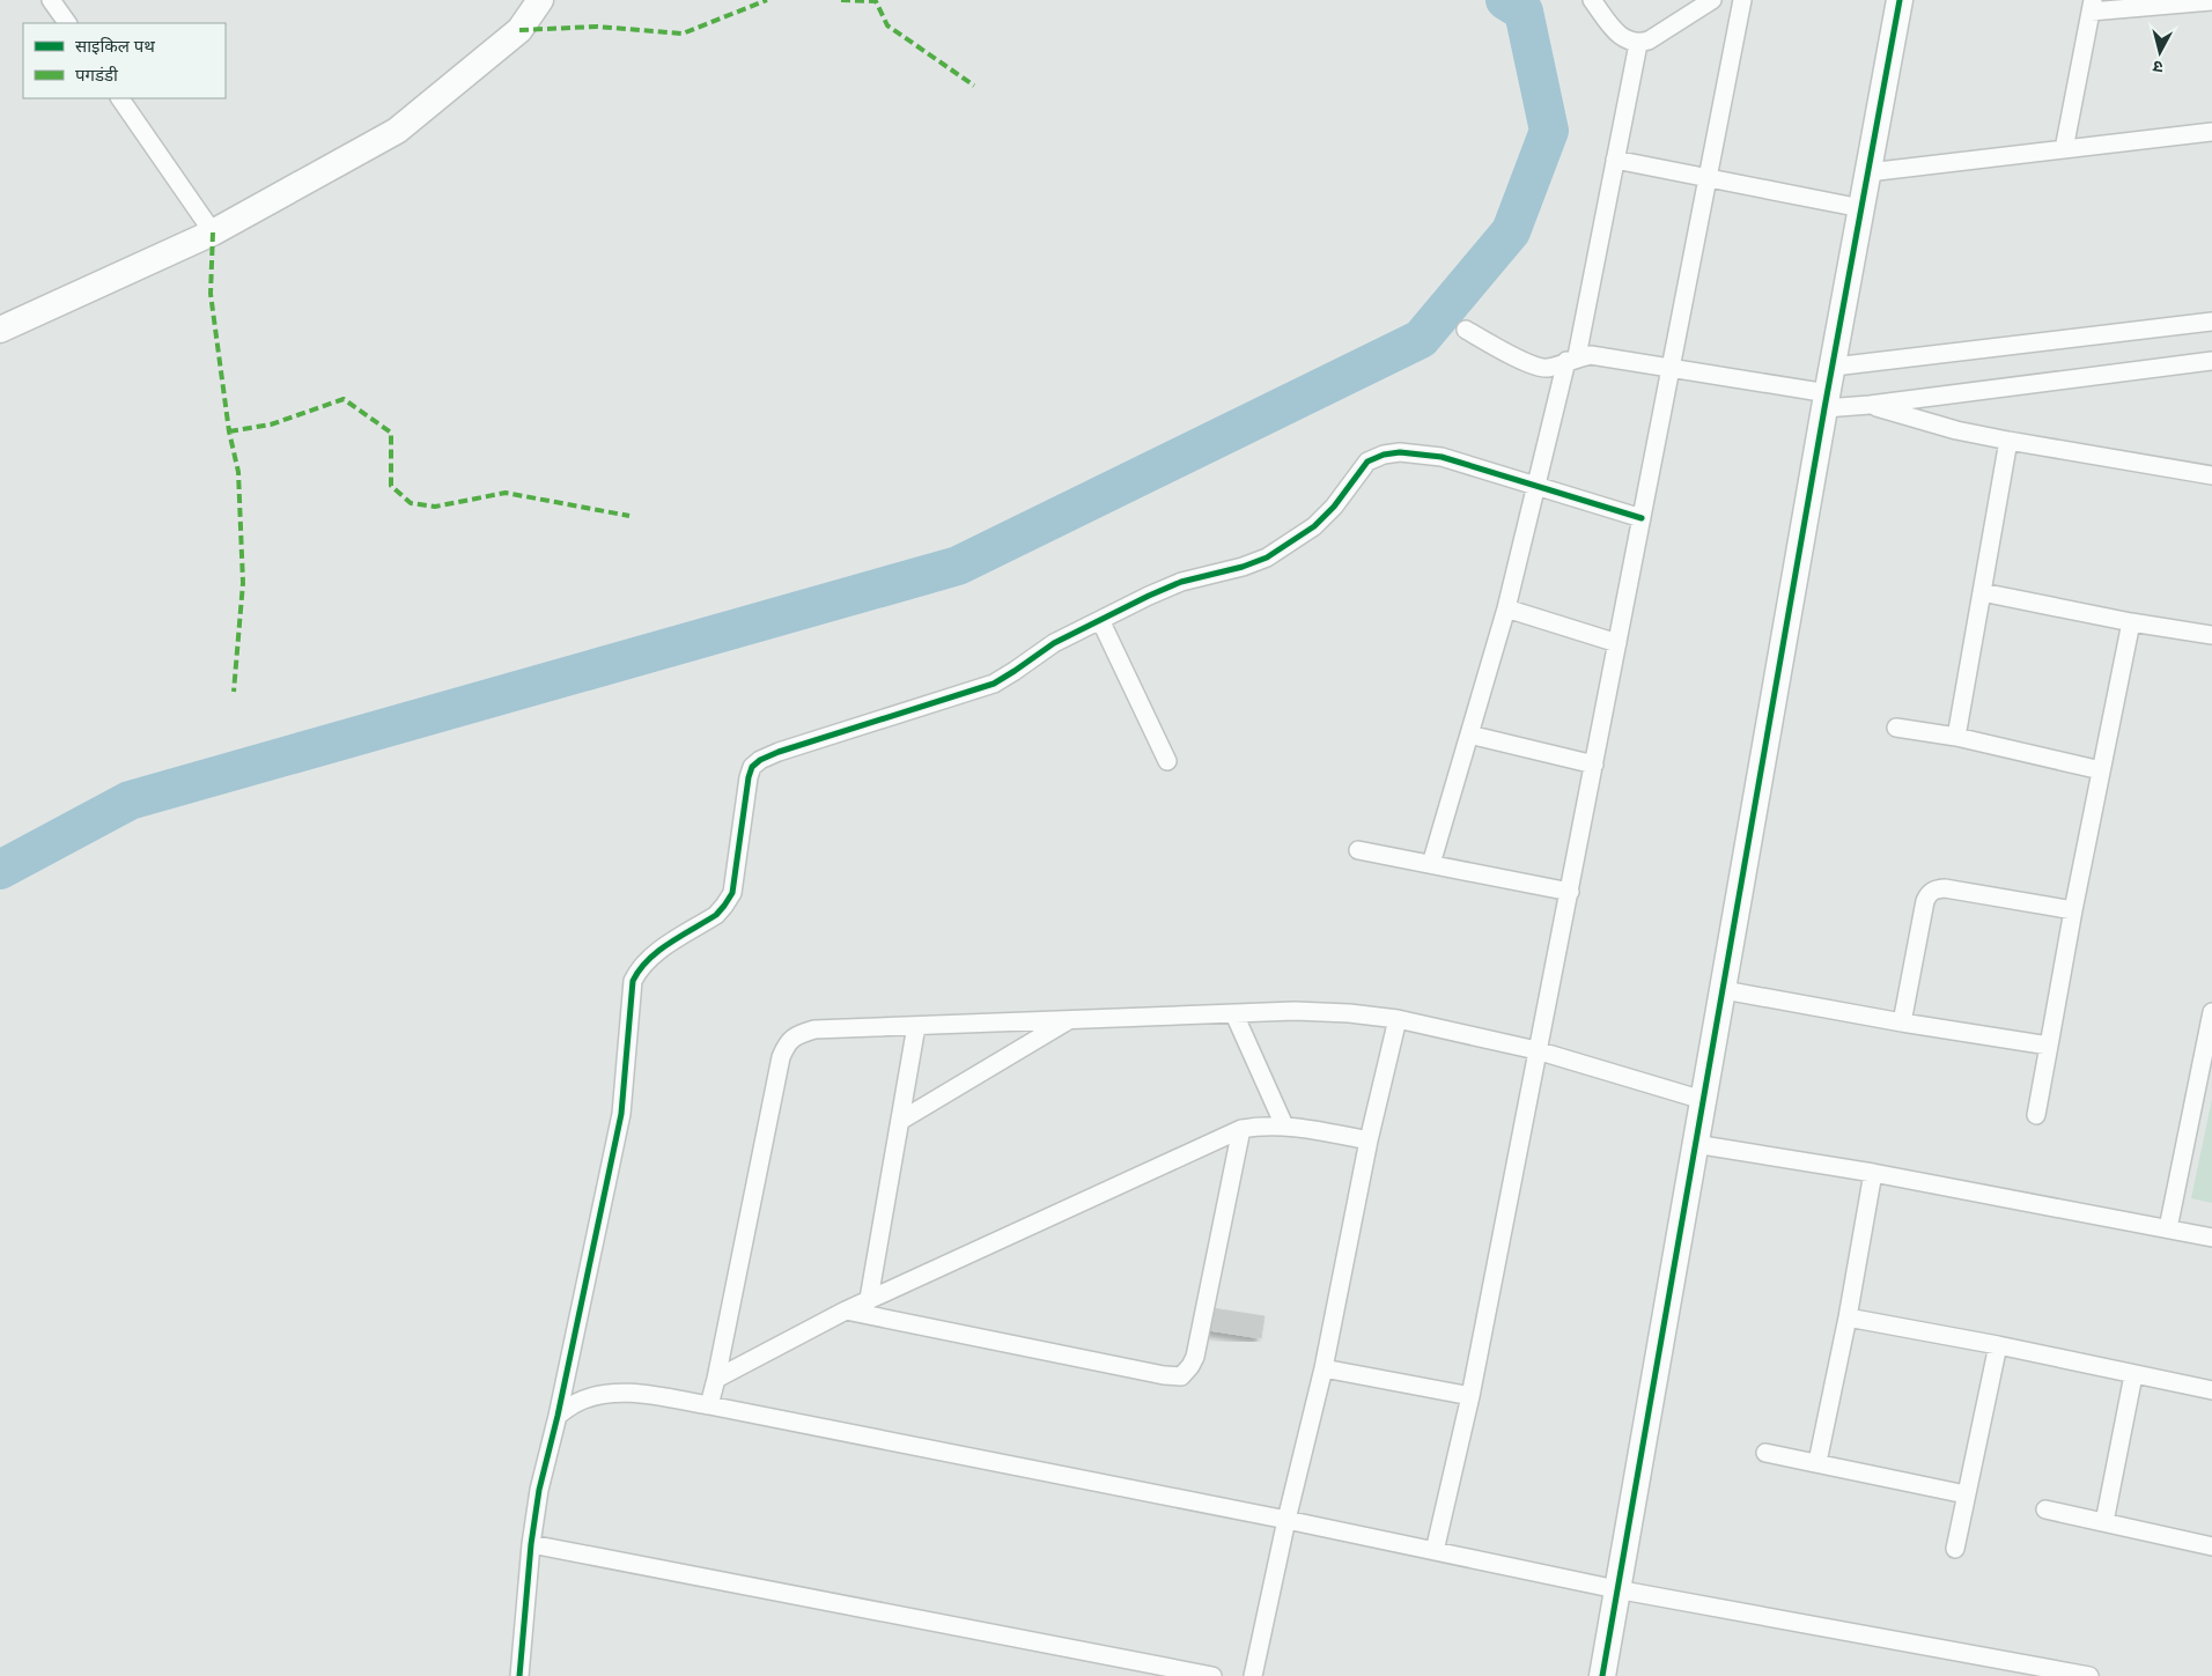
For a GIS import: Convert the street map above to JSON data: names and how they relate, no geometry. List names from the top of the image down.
{
  "legend": ["साइकिल पथ", "पगडंडी"],
  "north": "bottom"
}
